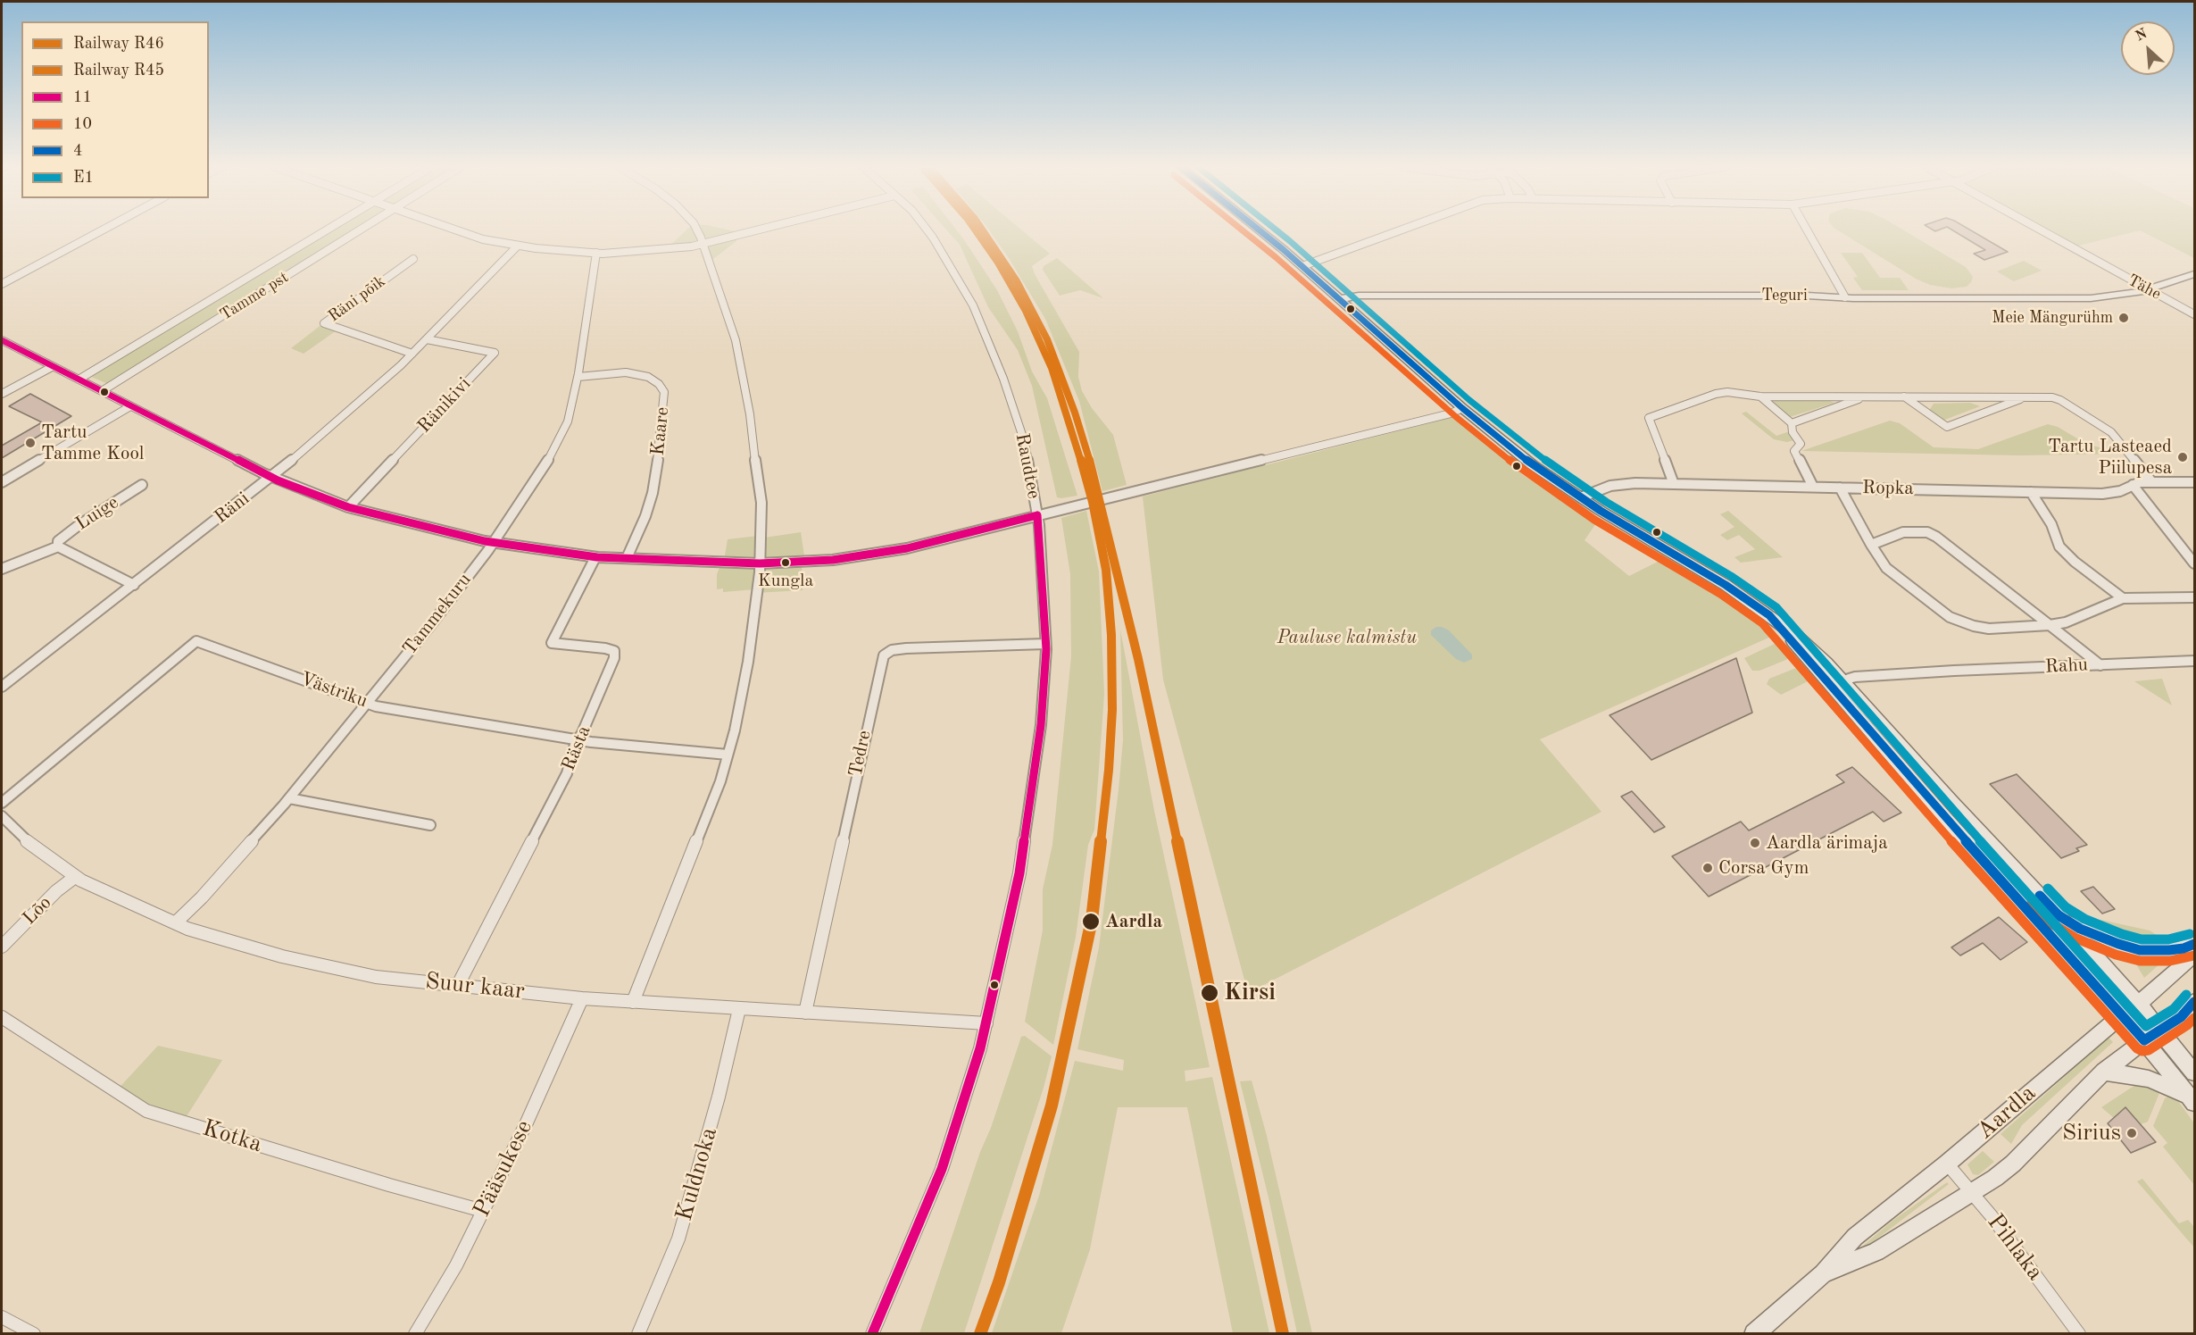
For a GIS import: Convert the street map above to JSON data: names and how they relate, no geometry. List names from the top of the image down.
{
  "streets": {
    "street": [
      "Tähe",
      "Teguri",
      "Tamme pst",
      "Räni põik",
      "Ränikivi",
      "Kaare",
      "Raudtee",
      "Ropka",
      "Räni",
      "Luige",
      "Tammekuru",
      "Rahu",
      "Västriku",
      "Rästa",
      "Tedre",
      "Lõo",
      "Suur kaar",
      "Aardla",
      "Kotka",
      "Pääsukese",
      "Kuldnoka",
      "Pihlaka"
    ]
  },
  "crossings": [
    ["Tähe", "Teguri"],
    ["Räni põik", "Räni"],
    ["Ränikivi", "Räni"],
    ["Kaare", "Tammekuru"],
    ["Raudtee", "Tedre"],
    ["Raudtee", "Suur kaar"],
    ["Räni", "Luige"],
    ["Tammekuru", "Västriku"],
    ["Tammekuru", "Suur kaar"],
    ["Västriku", "Rästa"],
    ["Rästa", "Suur kaar"],
    ["Tedre", "Suur kaar"],
    ["Lõo", "Suur kaar"],
    ["Suur kaar", "Pääsukese"],
    ["Suur kaar", "Kuldnoka"],
    ["Aardla", "Pihlaka"],
    ["Kotka", "Pääsukese"]
  ],
  "parks": ["Pauluse kalmistu"],
  "places": [
    "Meie Mängurühm",
    "Tartu Tamme Kool",
    "Tartu Lasteaed Piilupesa",
    "Kungla",
    "Aardla ärimaja",
    "Corsa Gym",
    "Aardla",
    "Kirsi",
    "Sirius"
  ],
  "lines": [
    "rail line R46",
    "rail line R45",
    "transit line 10",
    "transit line 4",
    "transit line E1",
    "transit line 11"
  ],
  "legend": [
    "Railway R46",
    "Railway R45",
    "11",
    "10",
    "4",
    "E1"
  ],
  "north": "top left"
}
